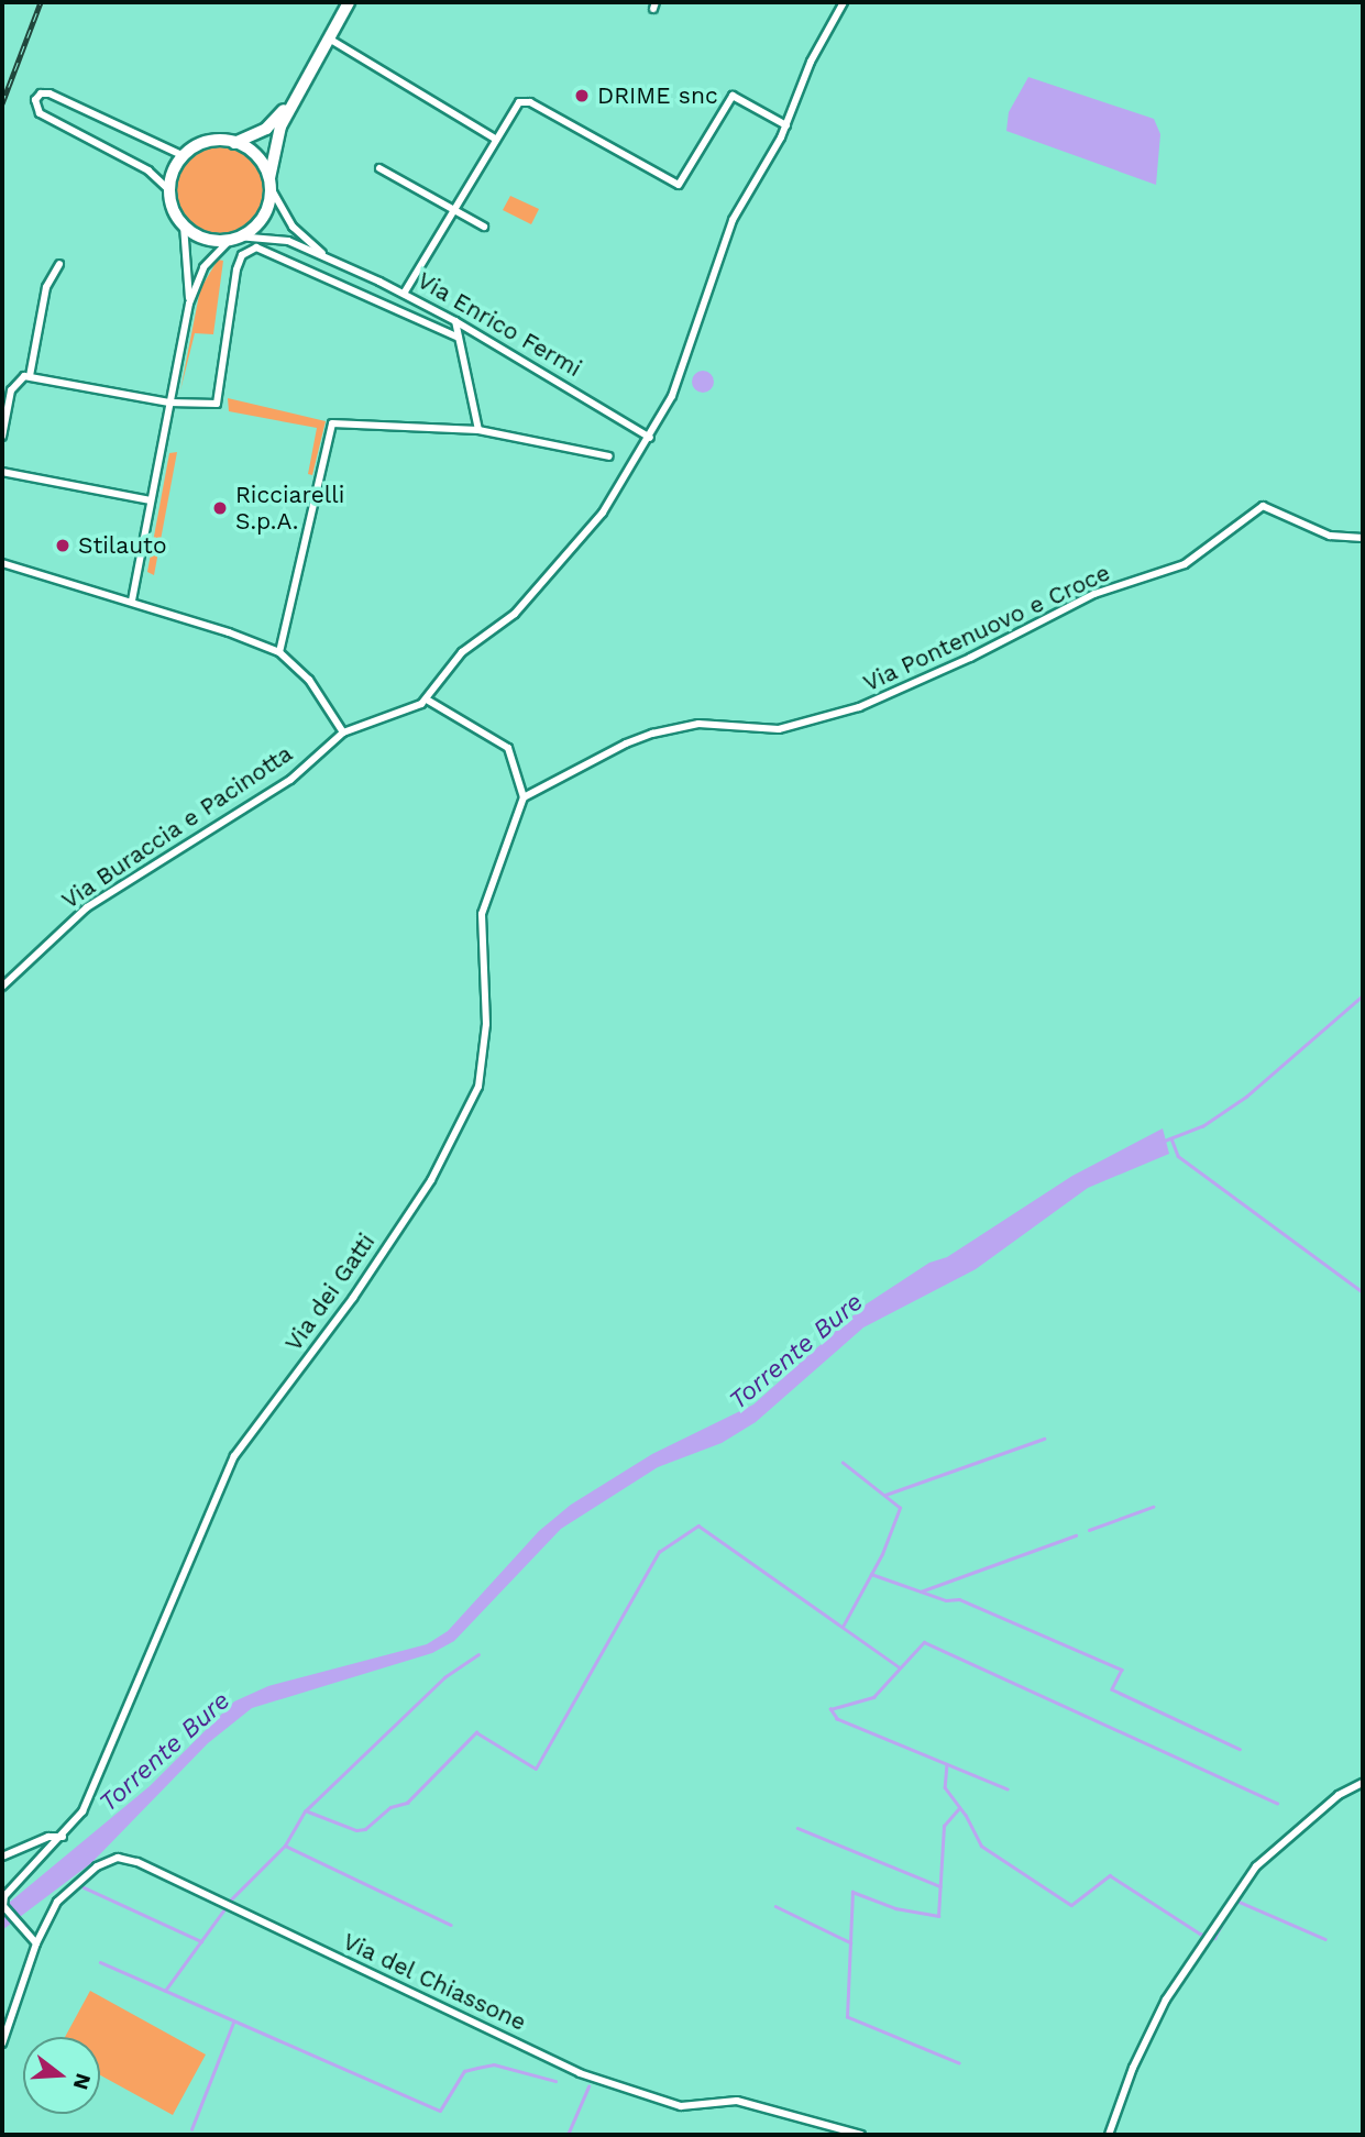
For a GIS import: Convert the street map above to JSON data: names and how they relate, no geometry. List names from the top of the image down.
{
  "streets": {
    "street": [
      "Via Enrico Fermi",
      "Via Pontenuovo e Croce",
      "Via Buraccia e Pacinotta",
      "Via dei Gatti",
      "Via del Chiassone"
    ]
  },
  "crossings": [
    ["Via Pontenuovo e Croce", "Via dei Gatti"]
  ],
  "water": ["Torrente Bure"],
  "places": ["DRIME snc", "Ricciarelli S.p.A.", "Stilauto"],
  "north": "right"
}
